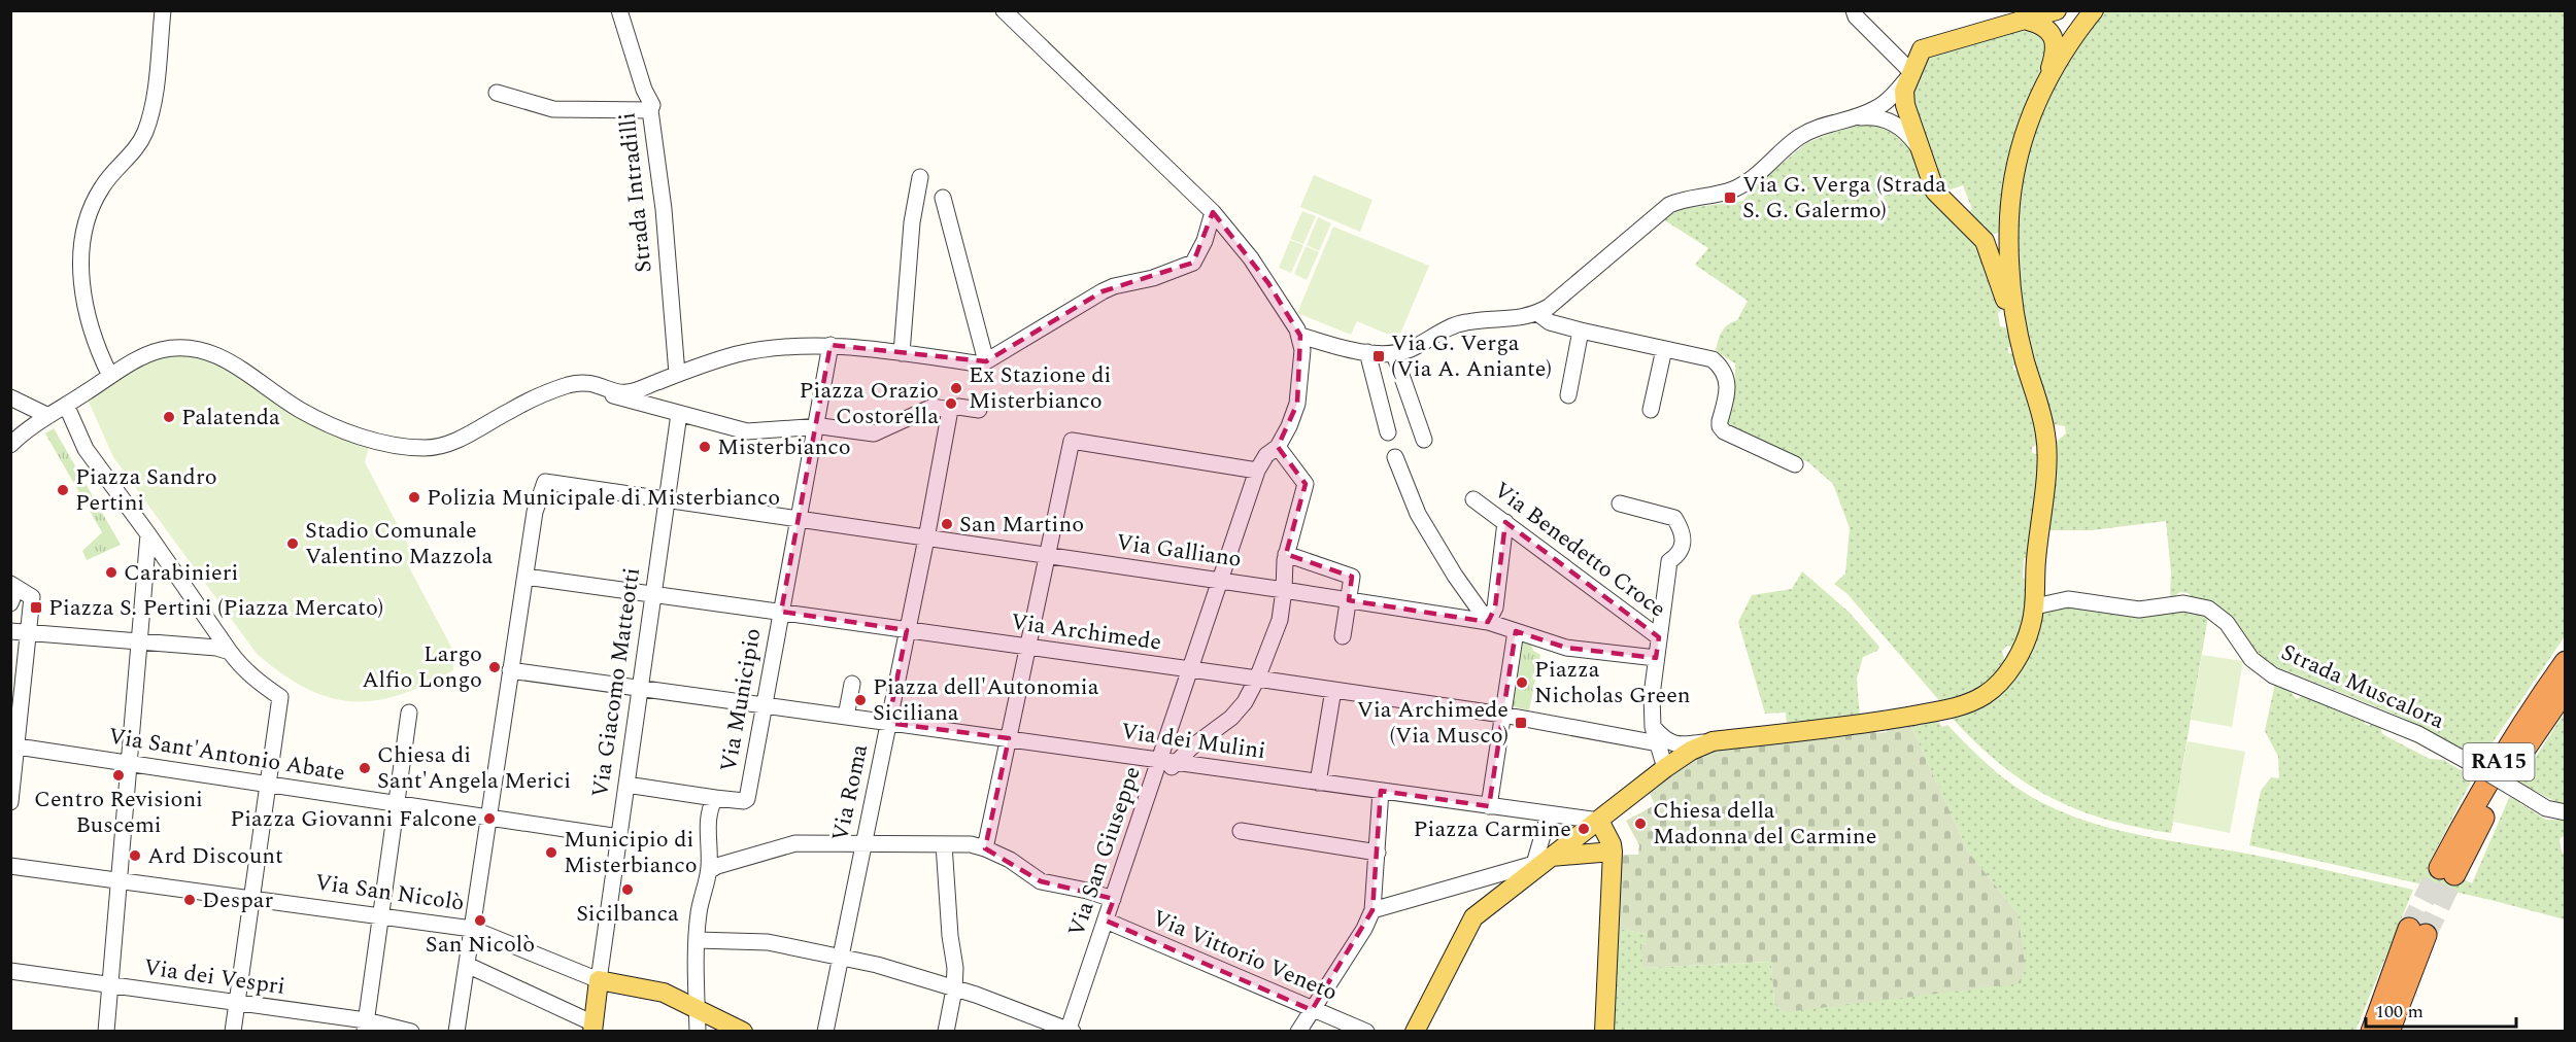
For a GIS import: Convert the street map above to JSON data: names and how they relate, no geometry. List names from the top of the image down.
{
  "streets": {
    "highway": ["RA15"],
    "main road": ["Via Giacomo Matteotti", "Via San Nicolò"],
    "street": [
      "Strada Intradilli",
      "Via Benedetto Croce",
      "Via Galliano",
      "Via Archimede",
      "Strada Muscalora",
      "Via Municipio",
      "Via dei Mulini",
      "Via Sant'Antonio Abate",
      "Via Roma",
      "Via San Giuseppe",
      "Via Vittorio Veneto",
      "Via dei Vespri"
    ]
  },
  "crossings": [
    ["Via Galliano", "Via Archimede"],
    ["Via Galliano", "Via Giacomo Matteotti"],
    ["Via Galliano", "Via Municipio"],
    ["Via Galliano", "Via Roma"],
    ["Via Galliano", "Via San Giuseppe"],
    ["Via Archimede", "Via Giacomo Matteotti"],
    ["Via Archimede", "Via Municipio"],
    ["Via Archimede", "Via Roma"],
    ["Via Archimede", "Via San Giuseppe"],
    ["Via Giacomo Matteotti", "Via dei Mulini"],
    ["Via Giacomo Matteotti", "Via Sant'Antonio Abate"],
    ["Via Giacomo Matteotti", "Via San Nicolò"],
    ["Via Municipio", "Via dei Mulini"],
    ["Via Municipio", "Via San Nicolò"],
    ["Via dei Mulini", "Via Roma"],
    ["Via dei Mulini", "Via San Giuseppe"],
    ["Via San Giuseppe", "Via Vittorio Veneto"]
  ],
  "places": {
    "transit": [
      "Via G. Verga (Strada S. G. Galermo)",
      "Via G. Verga (Via A. Aniante)",
      "Piazza S. Pertini (Piazza Mercato)",
      "Via Archimede (Via Musco)"
    ],
    "other": [
      "Ex Stazione di Misterbianco",
      "Piazza Orazio Costorella",
      "Palatenda",
      "Misterbianco",
      "Piazza Sandro Pertini",
      "Polizia Municipale di Misterbianco",
      "San Martino",
      "Stadio Comunale Valentino Mazzola",
      "Carabinieri",
      "Largo Alfio Longo",
      "Piazza Nicholas Green",
      "Piazza dell'Autonomia Siciliana",
      "Chiesa di Sant'Angela Merici",
      "Centro Revisioni Buscemi",
      "Piazza Giovanni Falcone",
      "Chiesa della Madonna del Carmine",
      "Piazza Carmine",
      "Municipio di Misterbianco",
      "Ard Discount",
      "Sicilbanca",
      "Despar",
      "San Nicolò"
    ]
  },
  "scale_bar": "100 m"
}
